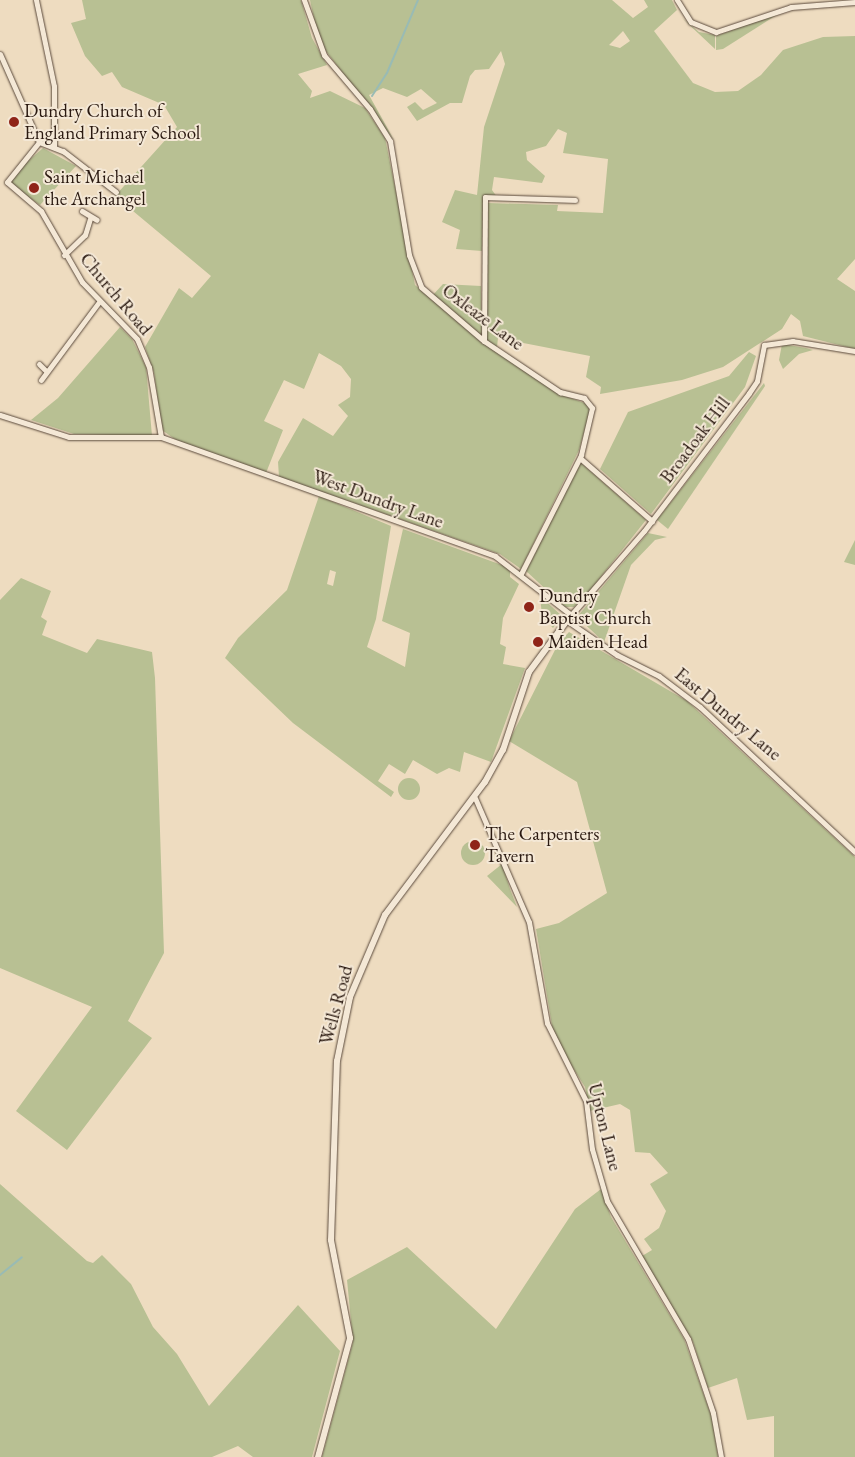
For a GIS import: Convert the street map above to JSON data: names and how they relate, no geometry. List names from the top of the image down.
{
  "streets": {
    "street": [
      "Church Road",
      "Oxleaze Lane",
      "Broadoak Hill",
      "West Dundry Lane",
      "East Dundry Lane",
      "Wells Road",
      "Upton Lane"
    ]
  },
  "crossings": [
    ["Church Road", "West Dundry Lane"],
    ["Oxleaze Lane", "West Dundry Lane"],
    ["Broadoak Hill", "West Dundry Lane"],
    ["Broadoak Hill", "East Dundry Lane"],
    ["Broadoak Hill", "Wells Road"],
    ["West Dundry Lane", "East Dundry Lane"],
    ["West Dundry Lane", "Wells Road"],
    ["East Dundry Lane", "Wells Road"],
    ["Wells Road", "Upton Lane"]
  ],
  "places": [
    "Dundry Church of England Primary School",
    "Saint Michael the Archangel",
    "Dundry Baptist Church",
    "Maiden Head",
    "The Carpenters Tavern"
  ]
}
